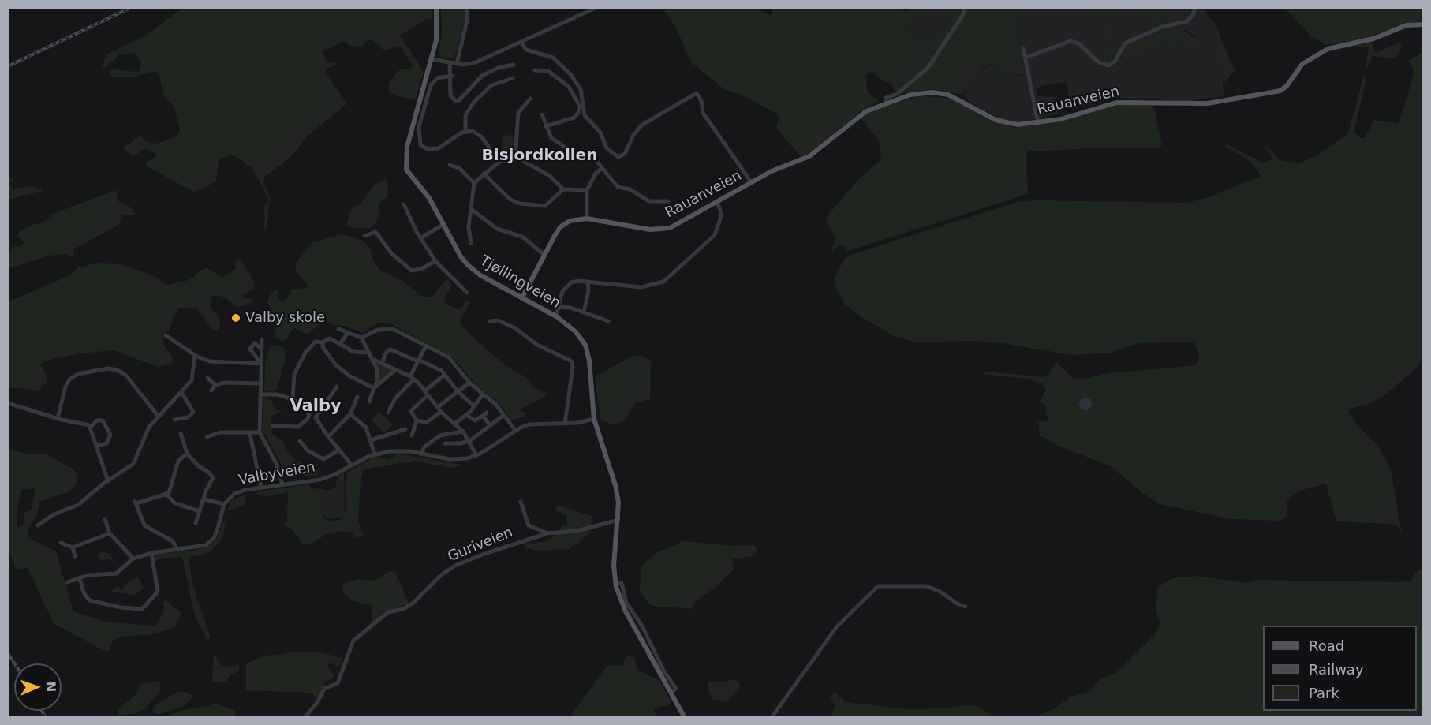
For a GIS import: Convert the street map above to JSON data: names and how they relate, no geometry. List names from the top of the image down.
{
  "streets": {
    "main road": ["Rauanveien", "Tjøllingveien"],
    "street": ["Valbyveien", "Guriveien"]
  },
  "crossings": [
    ["Rauanveien", "Tjøllingveien"],
    ["Tjøllingveien", "Valbyveien"],
    ["Tjøllingveien", "Guriveien"]
  ],
  "districts": ["Bisjordkollen", "Valby"],
  "places": ["Valby skole"],
  "legend": ["Road", "Railway", "Park"],
  "north": "right"
}
